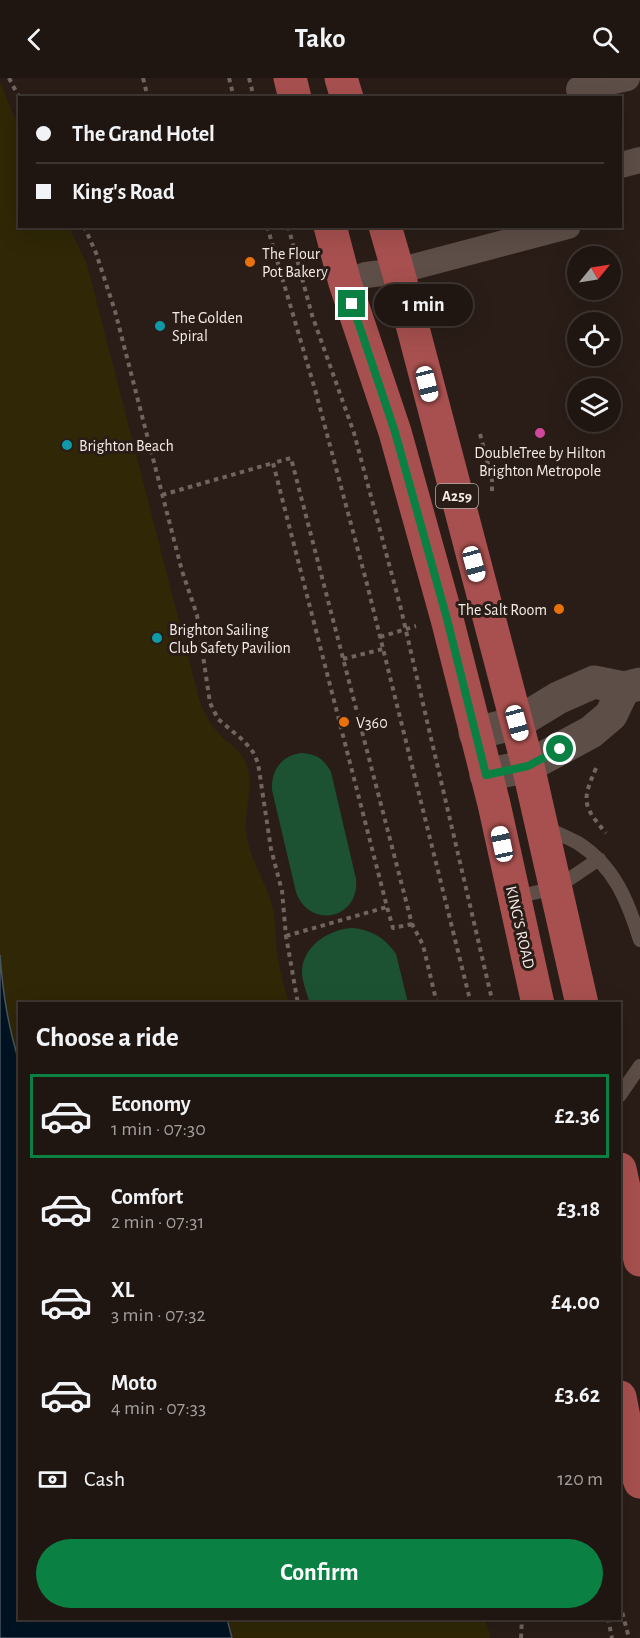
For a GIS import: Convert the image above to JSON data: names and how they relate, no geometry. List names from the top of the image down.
{
  "streets": {
    "main road": ["A259", "KING'S ROAD"]
  },
  "places": [
    "The Flour Pot Bakery",
    "The Golden Spiral",
    "DoubleTree by Hilton Brighton Metropole",
    "Brighton Beach",
    "The Salt Room",
    "Brighton Sailing Club Safety Pavilion",
    "V360"
  ],
  "north": "top right",
  "page": {
    "header": "Tako",
    "banner": ["The Grand Hotel", "King's Road"],
    "bubble": "1 min",
    "heading": "Choose a ride",
    "list": [
      {
        "name": "Economy",
        "note": "1 min · 07:30",
        "value": "£2.36"
      },
      {
        "name": "Comfort",
        "note": "2 min · 07:31",
        "value": "£3.18"
      },
      {
        "name": "XL",
        "note": "3 min · 07:32",
        "value": "£4.00"
      },
      {
        "name": "Moto",
        "note": "4 min · 07:33",
        "value": "£3.62"
      }
    ],
    "pay": ["Cash", "120 m"],
    "buttons": "Confirm"
  }
}
